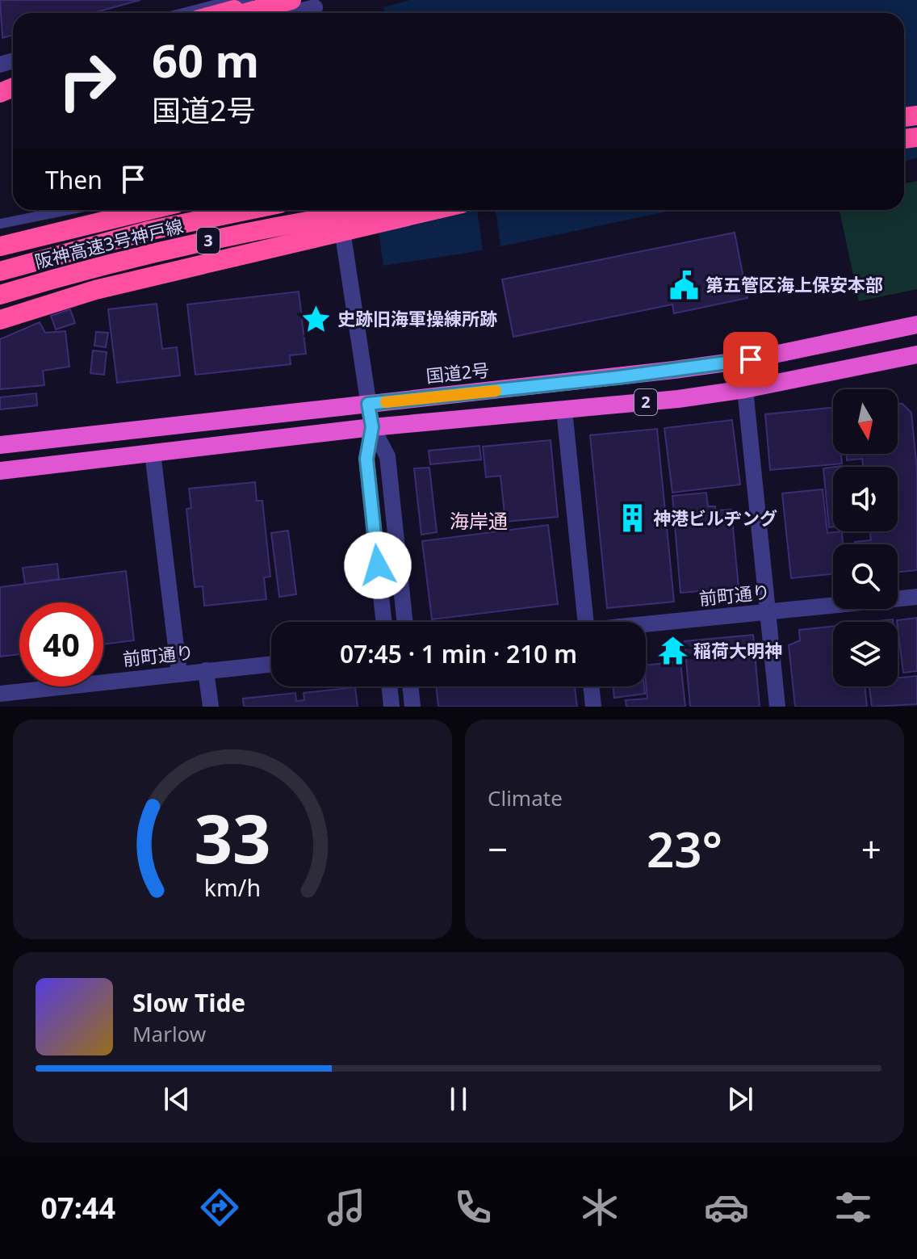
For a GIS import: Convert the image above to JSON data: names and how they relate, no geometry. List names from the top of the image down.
{
  "streets": {
    "highway": [
      "3",
      "阪神高速3号神戸線",
      "国道2号",
      "2"
    ],
    "street": ["前町通り"]
  },
  "districts": ["海岸通"],
  "places": {
    "public building": ["第五管区海上保安本部"],
    "place": ["史跡旧海軍操練所跡"],
    "building": ["神港ビルヂング"],
    "temple": ["稲荷大明神"]
  },
  "north": "bottom",
  "page": {
    "turn": ["60 m", "国道2号"],
    "then": "Then",
    "limit": "40",
    "trip": "07:45 · 1 min · 210 m",
    "tile": "Climate",
    "heat": ["−", "23°", "+"],
    "song": ["Slow Tide", "Marlow"],
    "tabs": "07:44",
    "gauge": ["33", "km/h"]
  }
}
